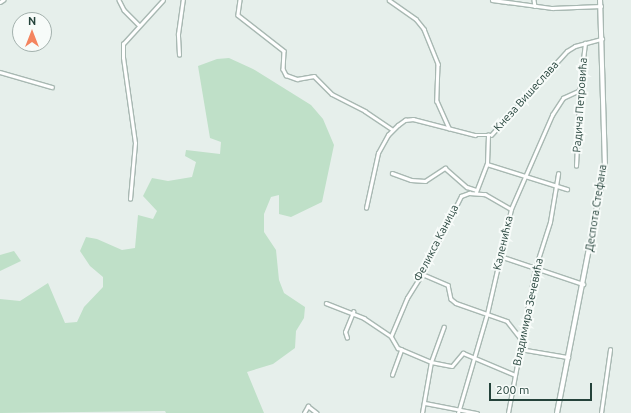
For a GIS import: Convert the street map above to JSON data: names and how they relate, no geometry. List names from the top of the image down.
{
  "streets": {
    "main road": ["Деспота Стефана"],
    "street": [
      "Кнеза Вишеслава",
      "Радича Петровића",
      "Феликса Каница",
      "Каленићка",
      "Владимира Зечевића"
    ]
  },
  "crossings": [
    ["Кнеза Вишеслава", "Радича Петровића"],
    ["Кнеза Вишеслава", "Деспота Стефана"],
    ["Радича Петровића", "Каленићка"]
  ],
  "scale_bar": "200 m",
  "north": "top"
}
